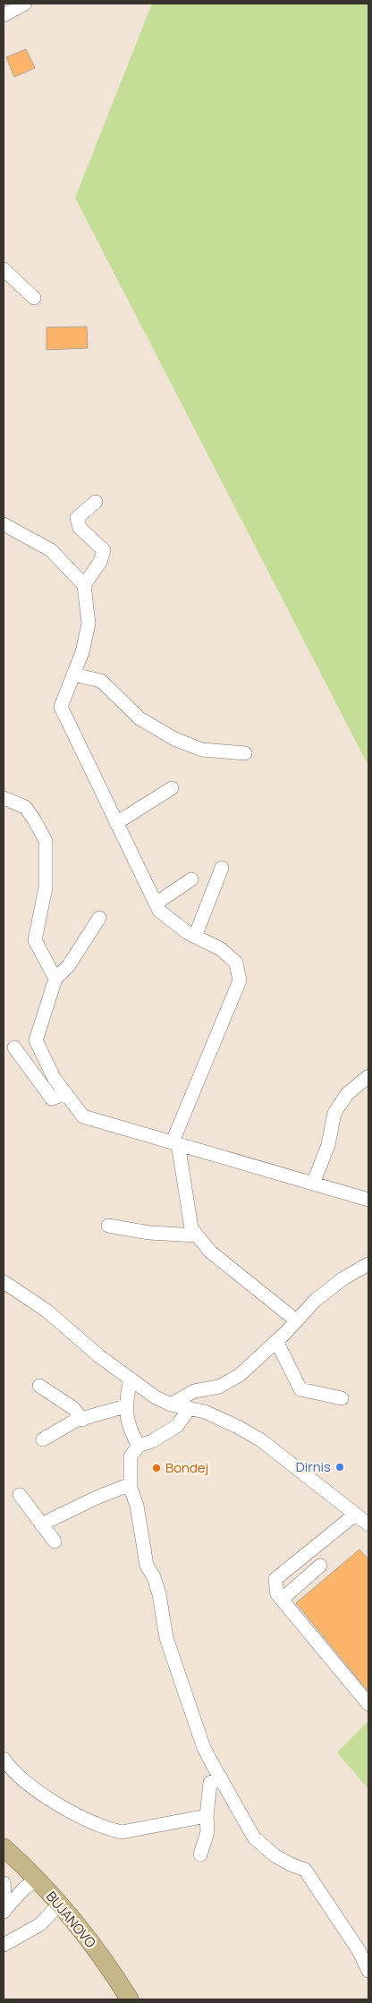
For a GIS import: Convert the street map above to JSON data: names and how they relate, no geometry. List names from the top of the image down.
{
  "streets": {
    "main road": ["BUJANOVO"]
  },
  "places": ["Dirnis", "Bondej"]
}
